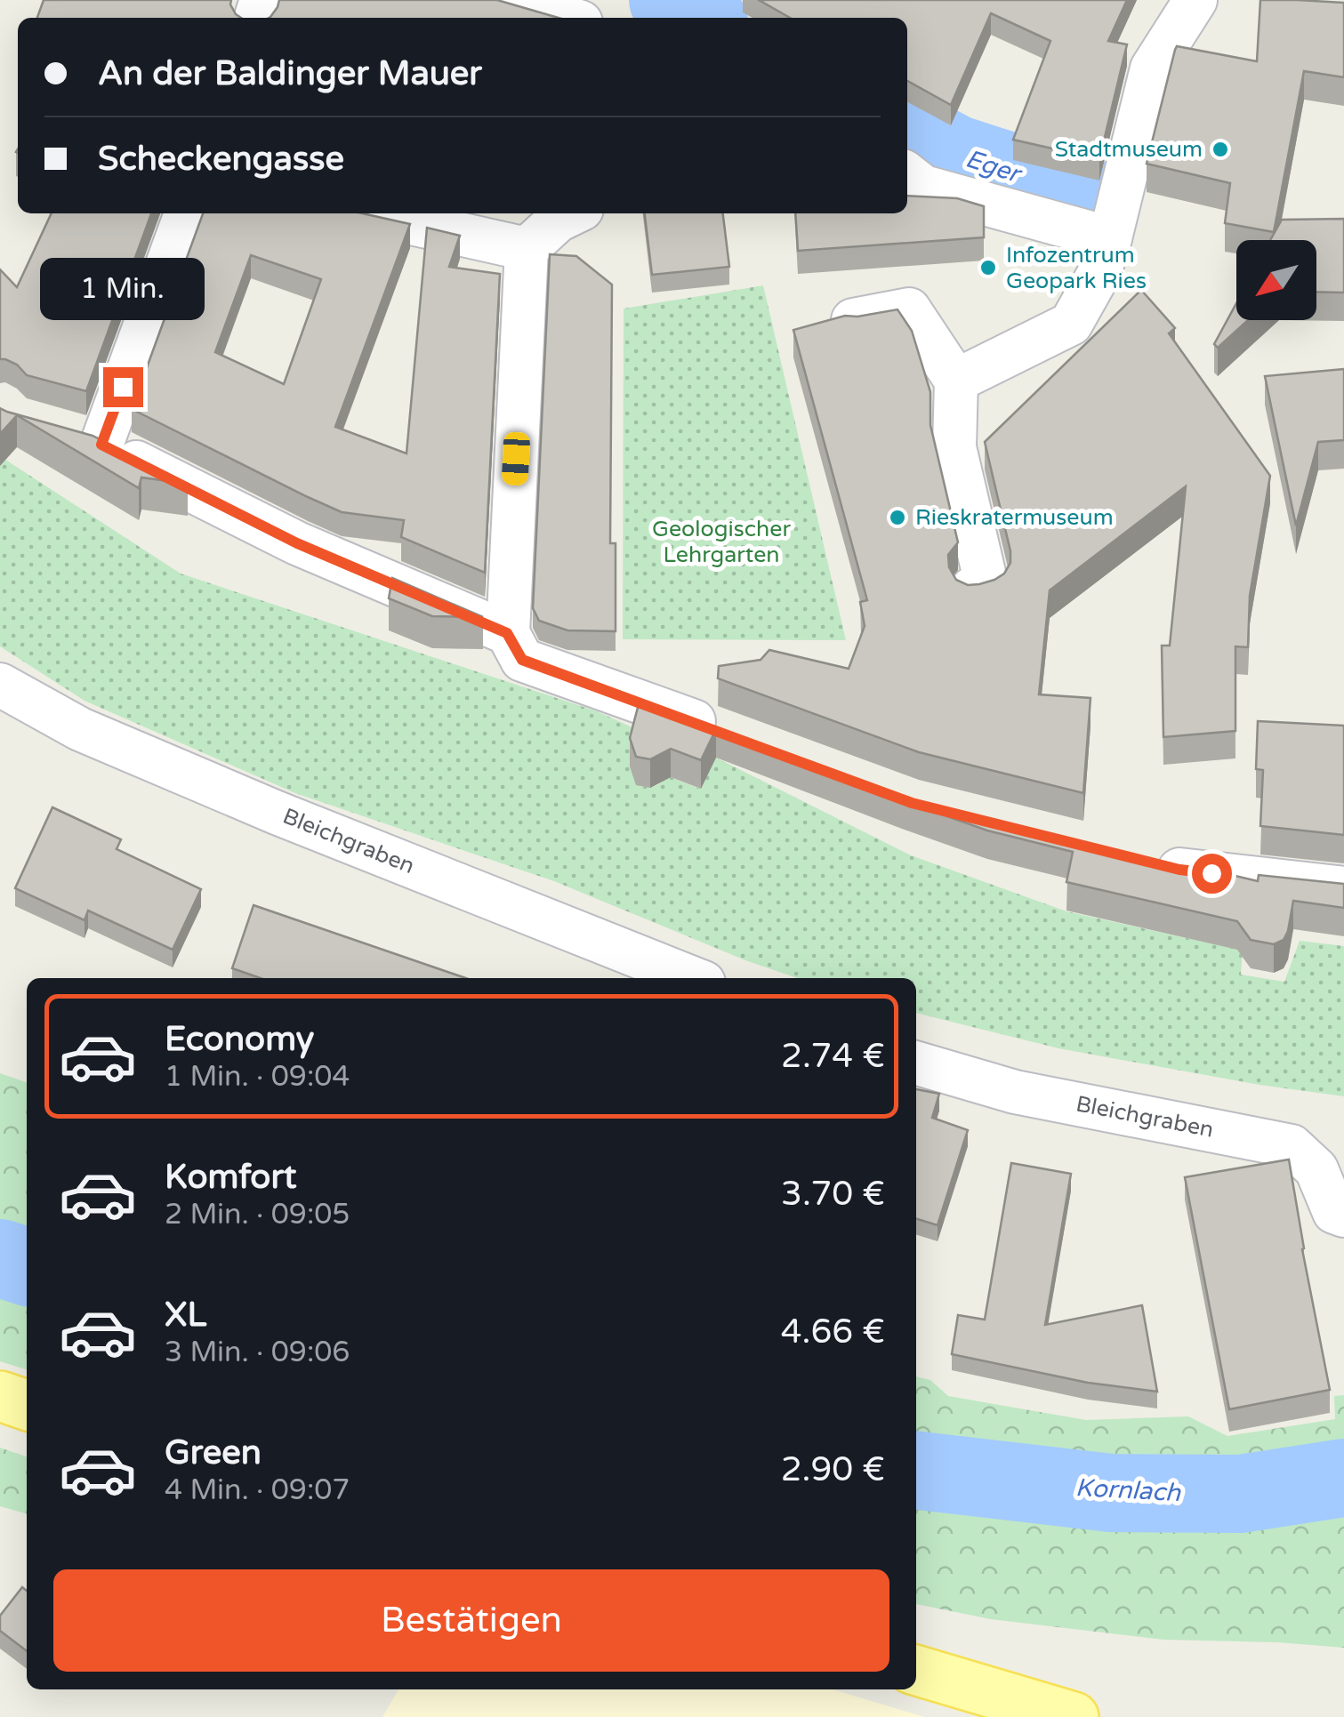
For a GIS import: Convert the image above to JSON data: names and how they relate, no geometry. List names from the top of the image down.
{
  "streets": {
    "street": ["Bleichgraben"]
  },
  "water": ["Eger", "Kornlach"],
  "parks": ["Geologischer Lehrgarten"],
  "places": ["Stadtmuseum", "Infozentrum Geopark Ries", "Rieskratermuseum"],
  "north": "bottom left",
  "page": {
    "banner": ["An der Baldinger Mauer", "Scheckengasse"],
    "bubble": "1 Min.",
    "list": [
      {
        "name": "Economy",
        "note": "1 Min. · 09:04",
        "value": "2.74 €"
      },
      {
        "name": "Komfort",
        "note": "2 Min. · 09:05",
        "value": "3.70 €"
      },
      {
        "name": "XL",
        "note": "3 Min. · 09:06",
        "value": "4.66 €"
      },
      {
        "name": "Green",
        "note": "4 Min. · 09:07",
        "value": "2.90 €"
      }
    ],
    "buttons": "Bestätigen"
  }
}
